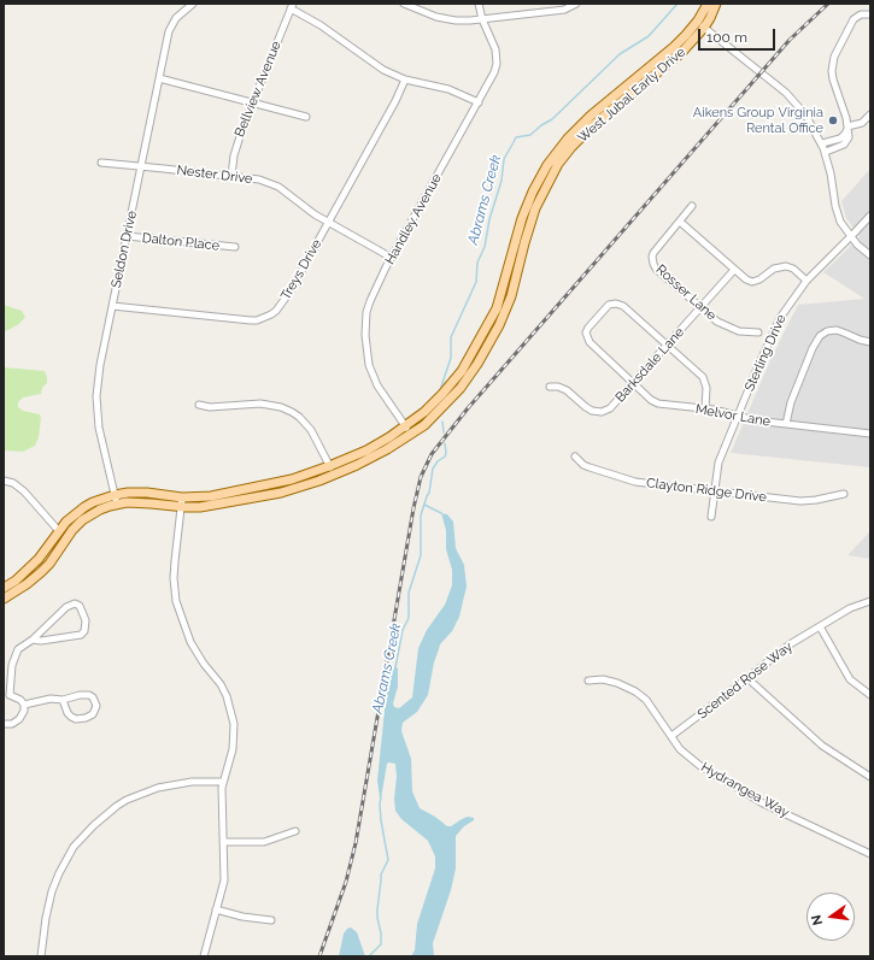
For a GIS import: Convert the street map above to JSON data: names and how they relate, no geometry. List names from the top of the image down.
{
  "streets": {
    "main road": ["West Jubal Early Drive"],
    "street": [
      "Bellview Avenue",
      "Nester Drive",
      "Handley Avenue",
      "Dalton Place",
      "Seldon Drive",
      "Treys Drive",
      "Rosser Lane",
      "Sterling Drive",
      "Barksdale Lane",
      "Melvor Lane",
      "Clayton Ridge Drive",
      "Scented Rose Way",
      "Hydrangea Way"
    ]
  },
  "crossings": [
    ["Bellview Avenue", "Nester Drive"],
    ["West Jubal Early Drive", "Handley Avenue"],
    ["West Jubal Early Drive", "Seldon Drive"],
    ["Nester Drive", "Handley Avenue"],
    ["Nester Drive", "Seldon Drive"],
    ["Nester Drive", "Treys Drive"],
    ["Dalton Place", "Seldon Drive"],
    ["Seldon Drive", "Treys Drive"],
    ["Rosser Lane", "Barksdale Lane"],
    ["Sterling Drive", "Melvor Lane"],
    ["Sterling Drive", "Clayton Ridge Drive"],
    ["Barksdale Lane", "Melvor Lane"],
    ["Scented Rose Way", "Hydrangea Way"]
  ],
  "water": ["Abrams Creek"],
  "places": ["Aikens Group Virginia Rental Office"],
  "scale_bar": "100 m",
  "north": "left"
}
